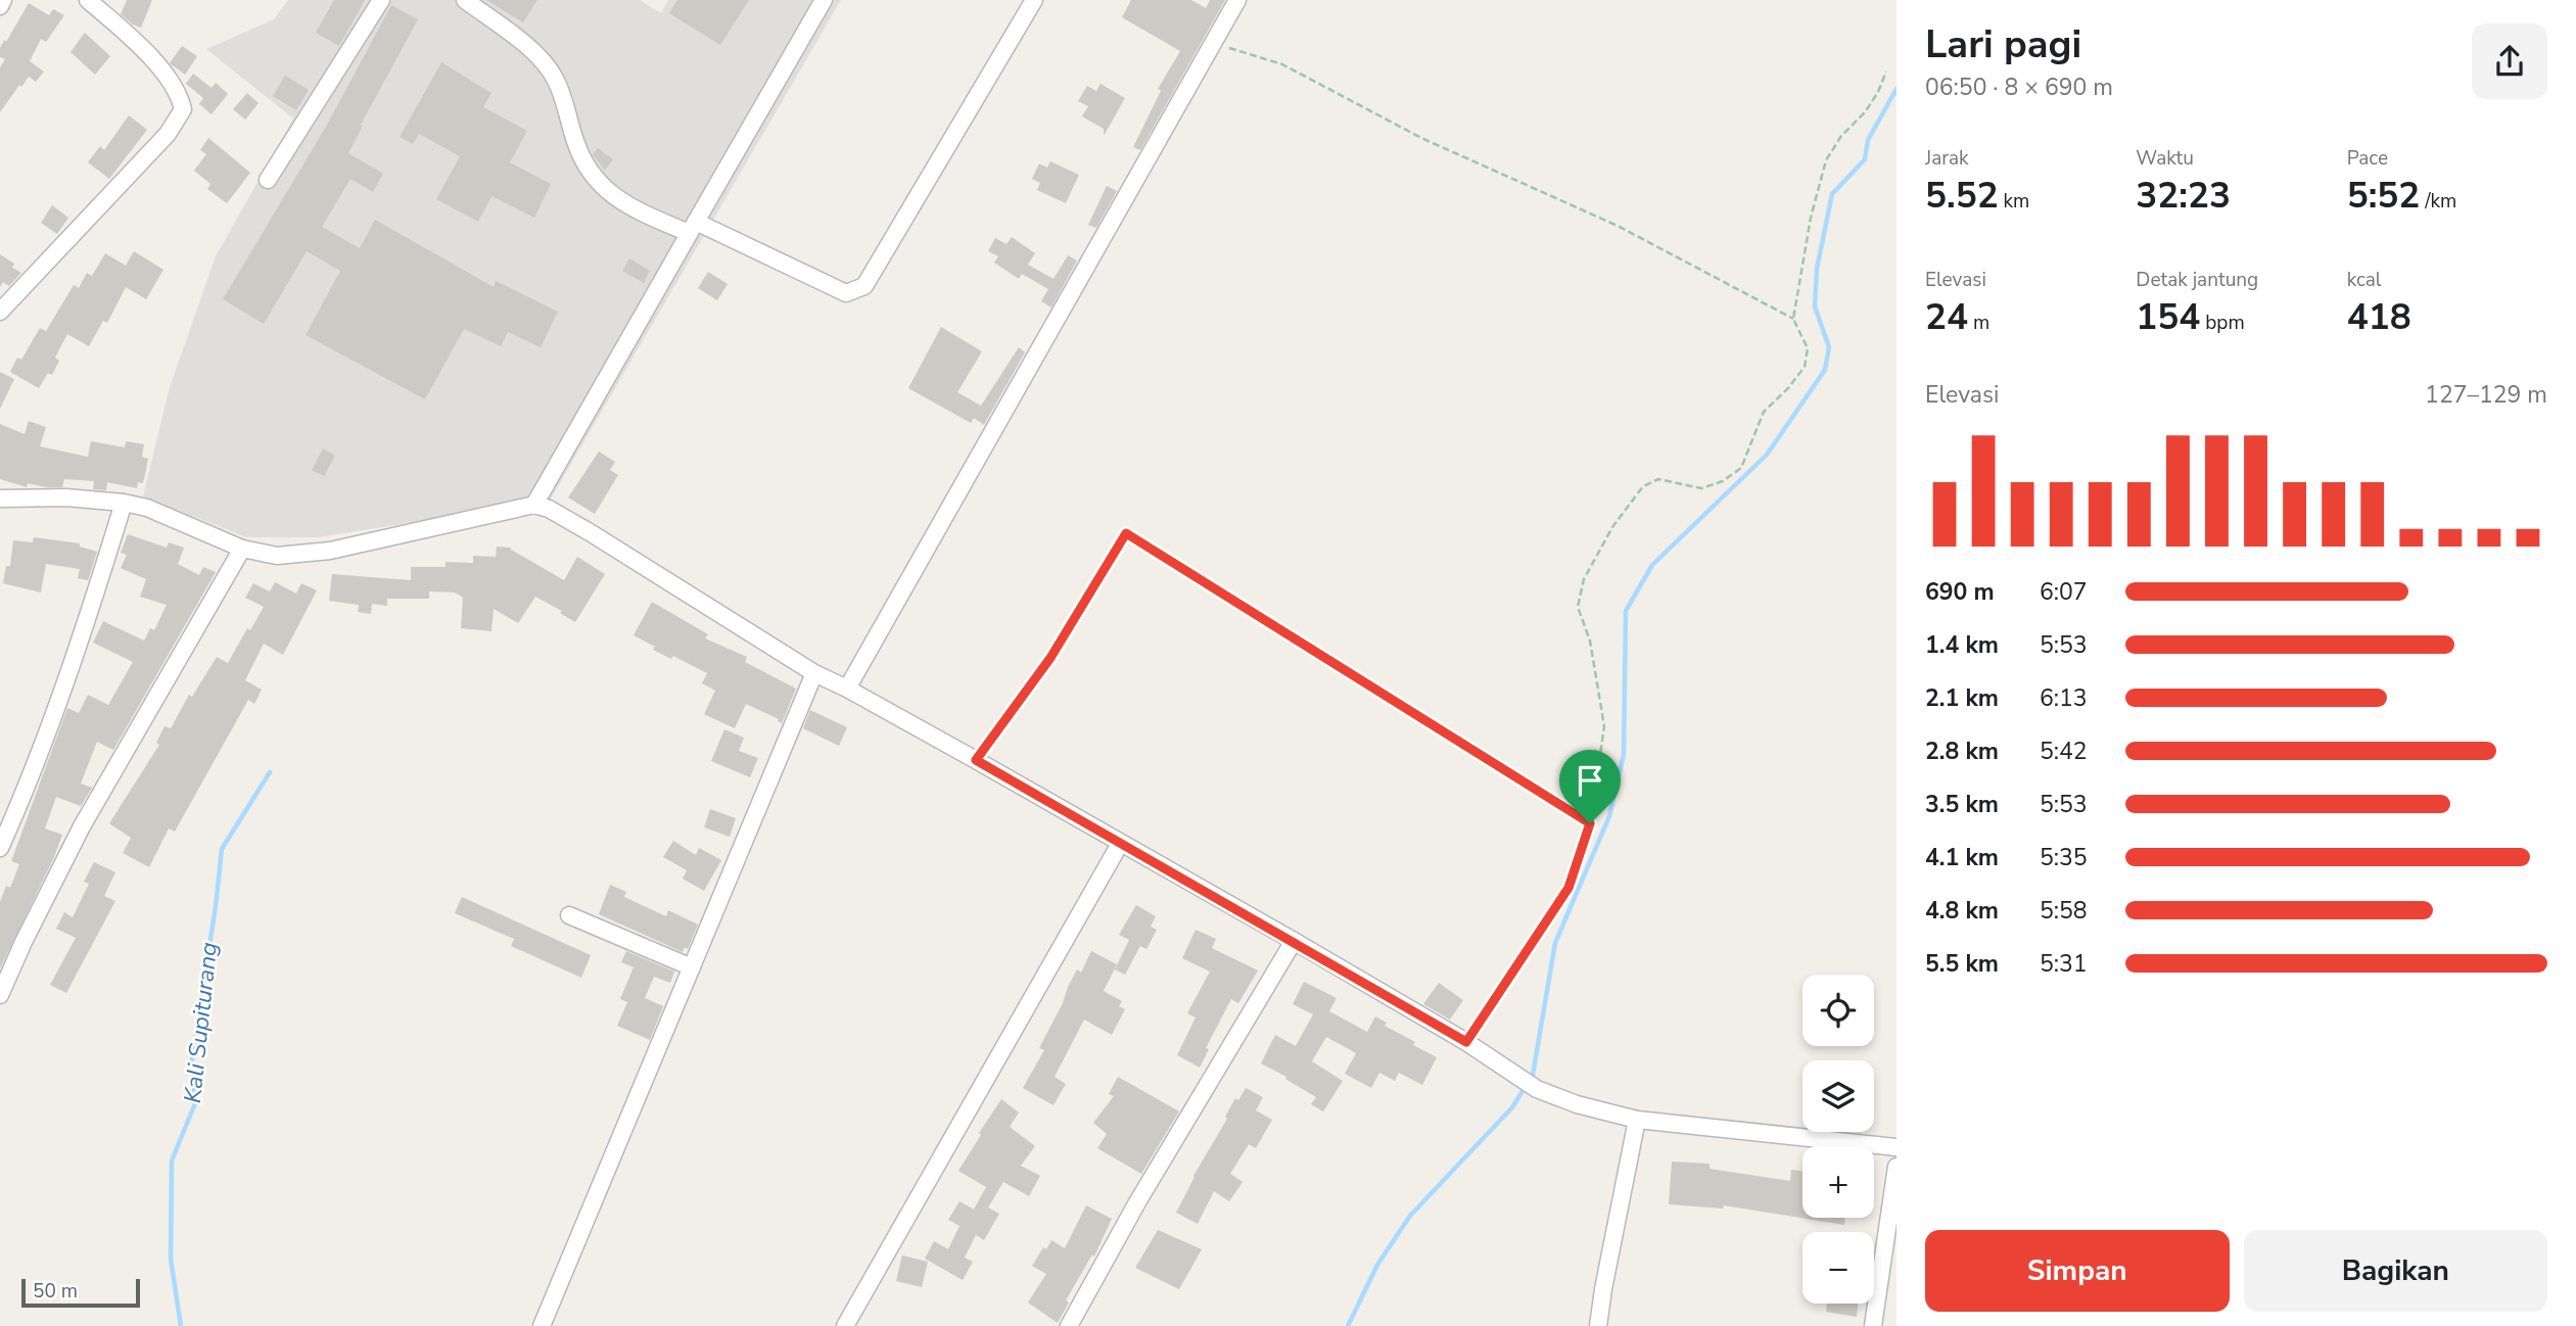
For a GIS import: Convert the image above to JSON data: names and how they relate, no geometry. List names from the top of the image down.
{
  "water": ["Kali Supiturang"],
  "scale_bar": "50 m",
  "page": {
    "heading": ["Lari pagi", "06:50 · 8 × 690 m"],
    "stats": [
      ["Jarak", "5.52 km"],
      ["Waktu", "32:23"],
      ["Pace", "5:52 /km"],
      ["Elevasi", "24 m"],
      ["Detak jantung", "154 bpm"],
      ["kcal", "418"]
    ],
    "chart": ["Elevasi", "127–129 m"],
    "list": [
      {
        "name": "690 m",
        "note": "6:07"
      },
      {
        "name": "1.4 km",
        "note": "5:53"
      },
      {
        "name": "2.1 km",
        "note": "6:13"
      },
      {
        "name": "2.8 km",
        "note": "5:42"
      },
      {
        "name": "3.5 km",
        "note": "5:53"
      },
      {
        "name": "4.1 km",
        "note": "5:35"
      },
      {
        "name": "4.8 km",
        "note": "5:58"
      },
      {
        "name": "5.5 km",
        "note": "5:31"
      }
    ],
    "map_buttons": ["+", "−"],
    "buttons": ["Simpan", "Bagikan"],
    "scale": "50 m"
  }
}
